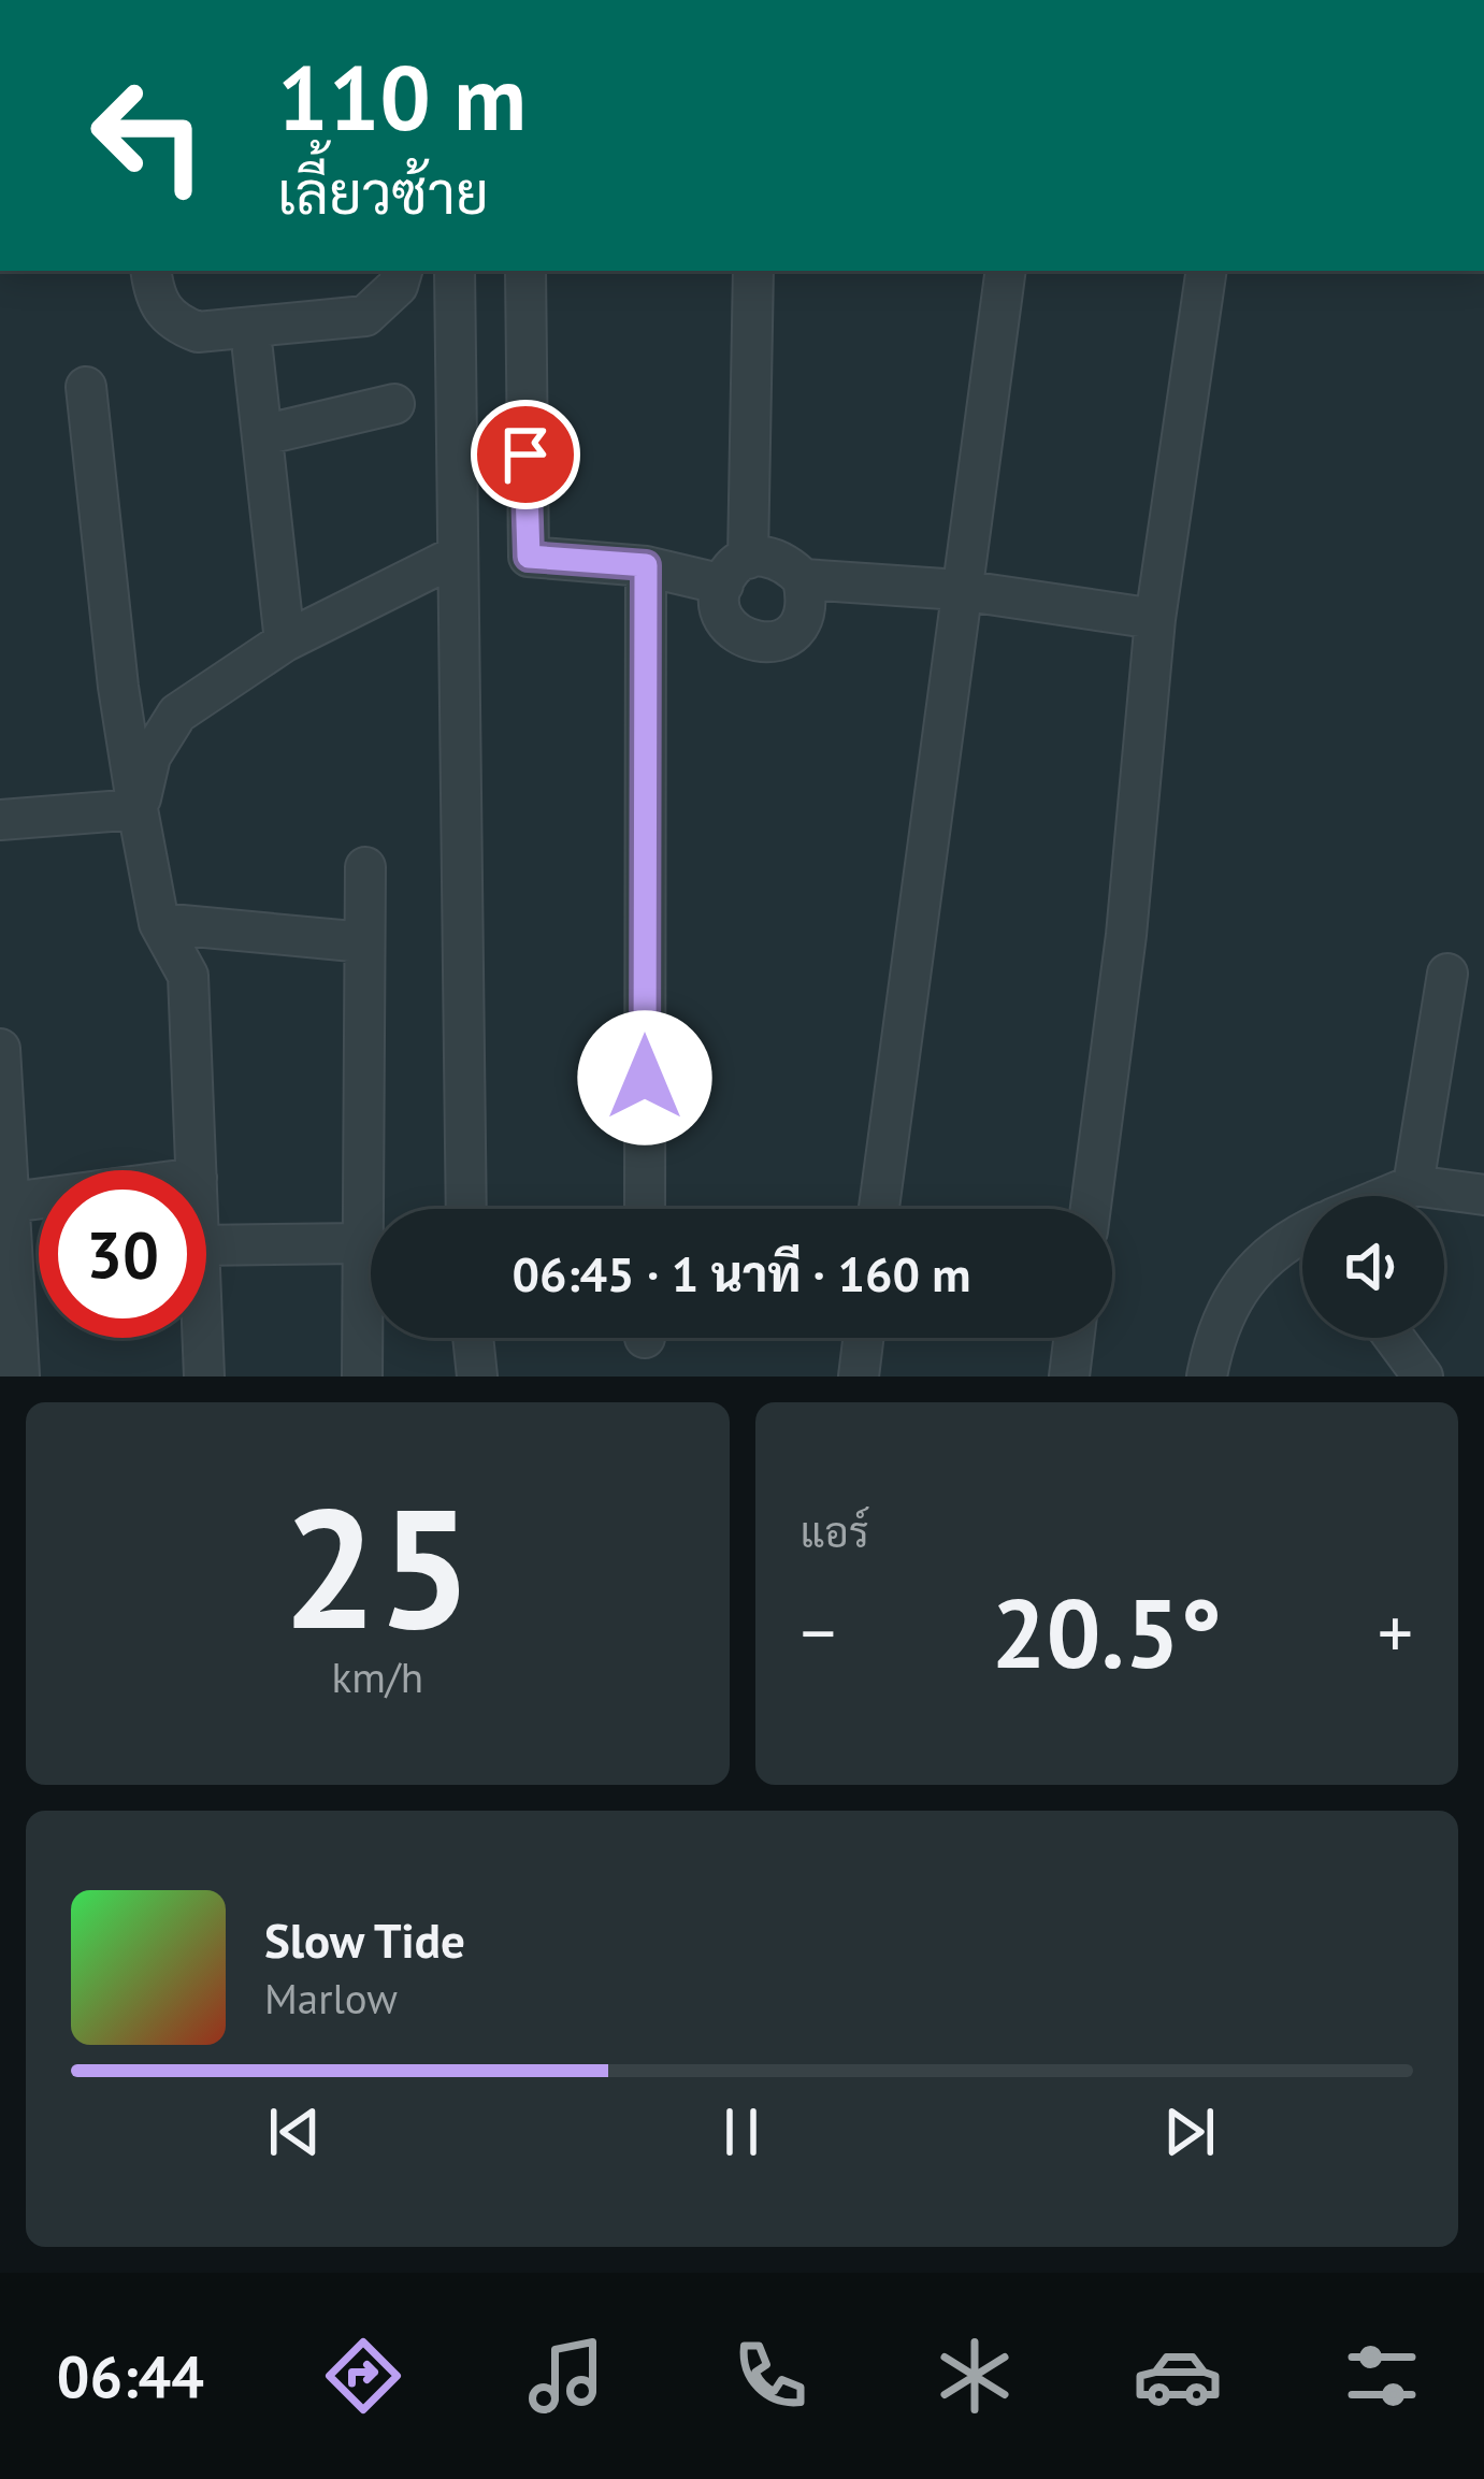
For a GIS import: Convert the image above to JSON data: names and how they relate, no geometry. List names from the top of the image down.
{
  "page": {
    "turn": ["110 m", "เลี้ยวซ้าย"],
    "limit": "30",
    "trip": "06:45 · 1 นาที · 160 m",
    "tile": [
      ["25", "km/h"],
      "แอร์"
    ],
    "heat": ["−", "20.5°", "+"],
    "song": ["Slow Tide", "Marlow"],
    "tabs": "06:44"
  }
}
